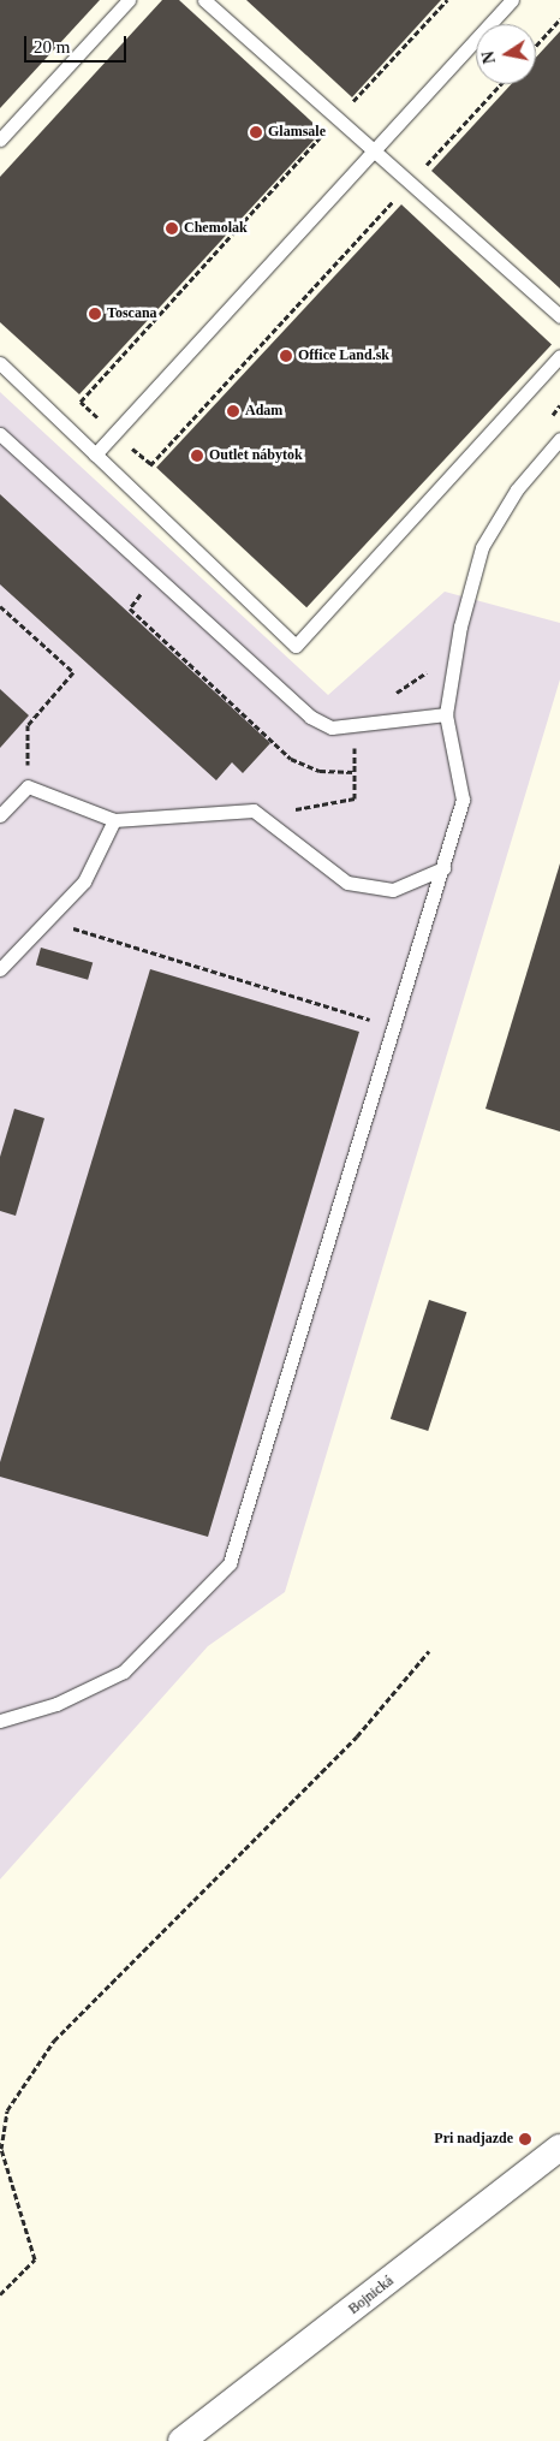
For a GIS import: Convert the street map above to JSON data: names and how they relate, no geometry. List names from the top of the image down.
{
  "streets": {
    "street": ["Bojnická"]
  },
  "places": [
    "Glamsale",
    "Chemolak",
    "Toscana",
    "Office Land.sk",
    "Adam",
    "Outlet nábytok",
    "Pri nadjazde"
  ],
  "scale_bar": "20 m",
  "north": "left"
}
